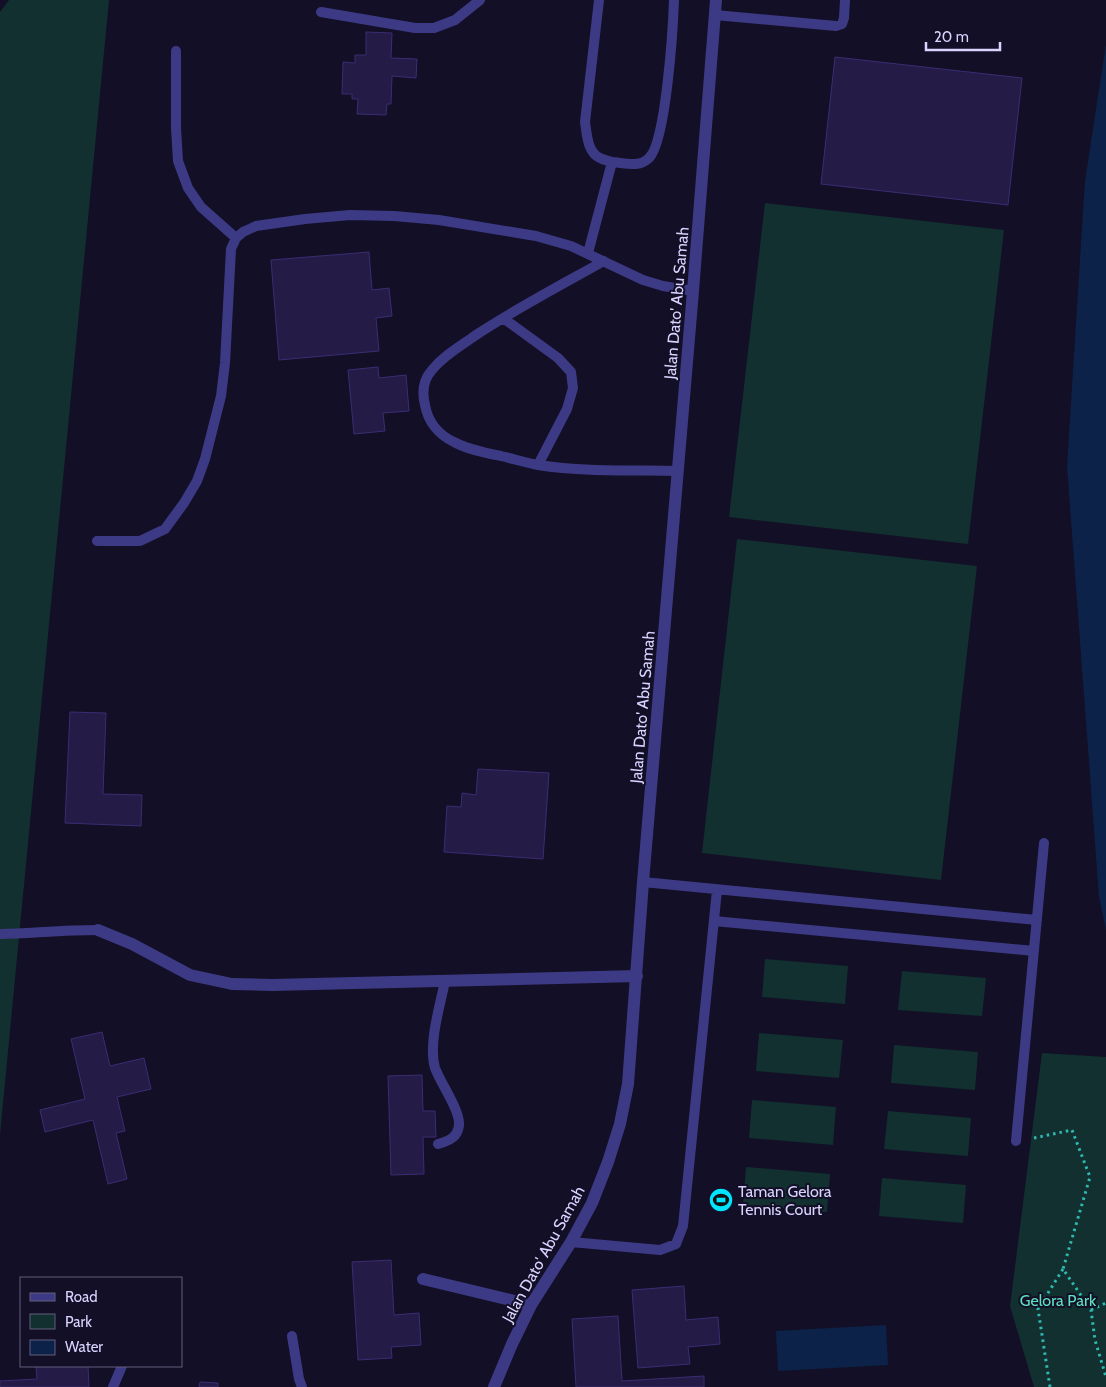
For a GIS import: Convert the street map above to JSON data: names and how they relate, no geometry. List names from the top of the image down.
{
  "streets": {
    "street": ["Jalan Dato' Abu Samah"]
  },
  "parks": ["Gelora Park"],
  "places": {
    "sports": ["Taman Gelora Tennis Court"]
  },
  "legend": ["Road", "Park", "Water"],
  "scale_bar": "20 m"
}
